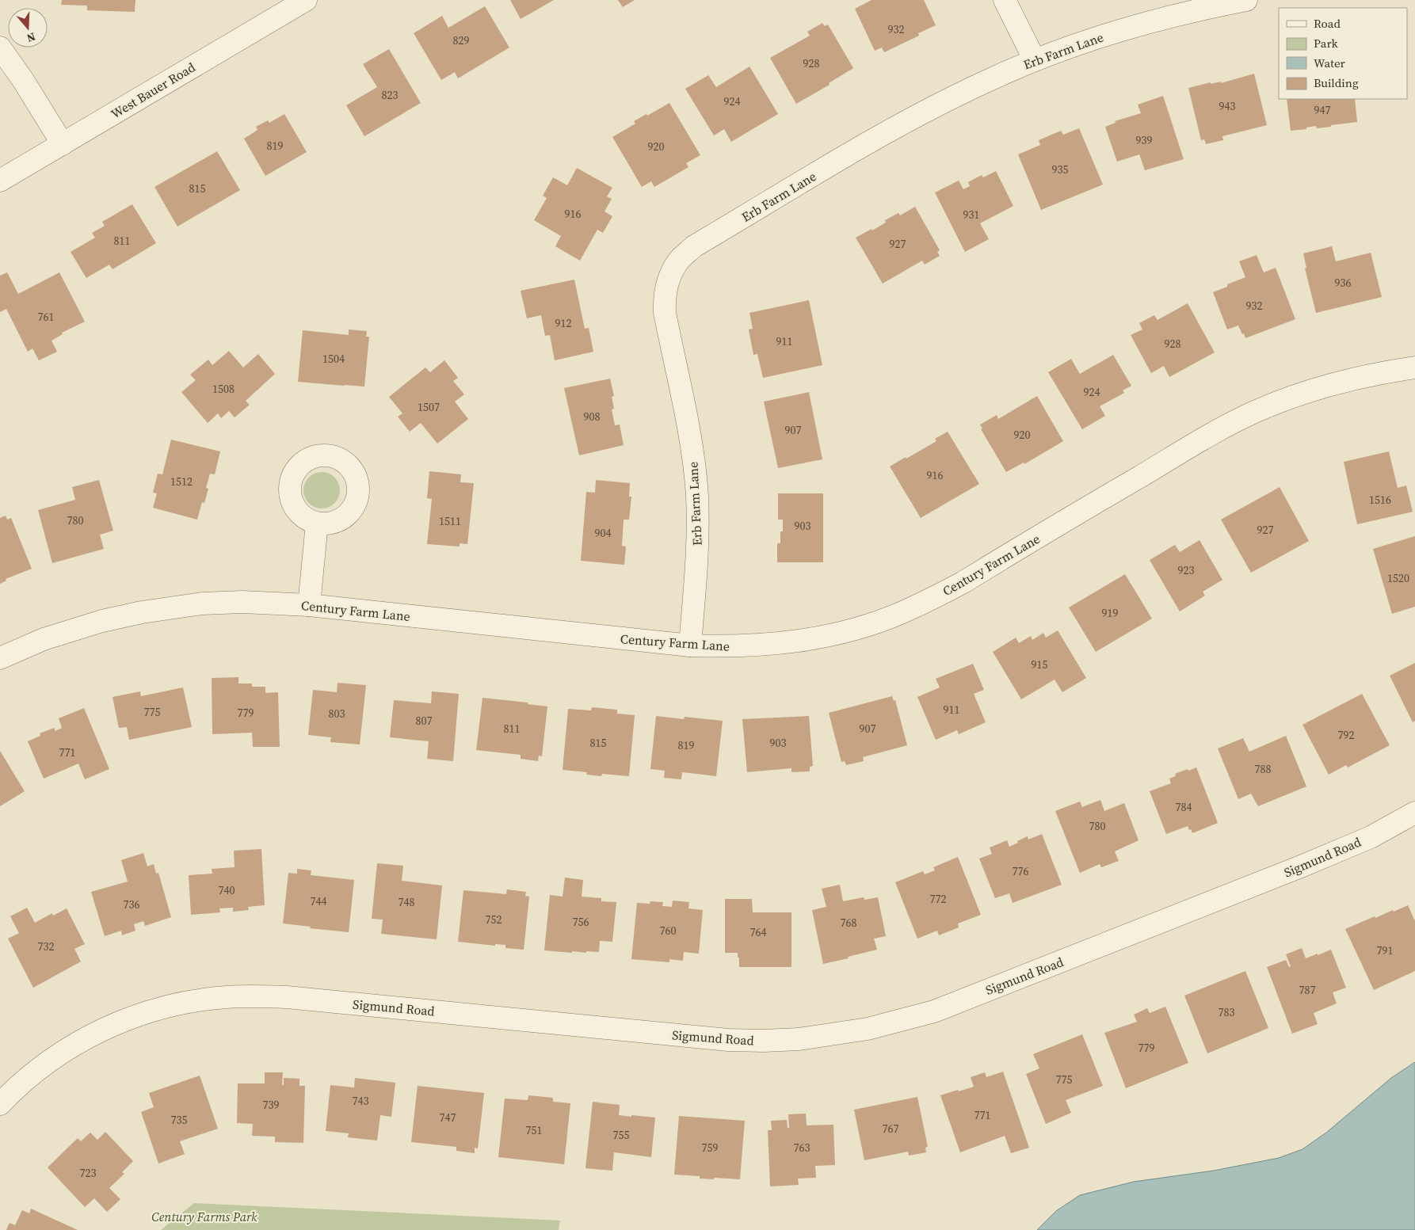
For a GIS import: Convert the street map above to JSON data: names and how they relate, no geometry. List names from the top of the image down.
{
  "streets": {
    "street": [
      "Erb Farm Lane",
      "West Bauer Road",
      "Century Farm Lane",
      "Sigmund Road"
    ]
  },
  "crossings": [
    ["Erb Farm Lane", "Century Farm Lane"]
  ],
  "parks": ["Century Farms Park"],
  "house_numbers": [
    "932",
    "829",
    "928",
    "823",
    "924",
    "943",
    "947",
    "939",
    "819",
    "920",
    "935",
    "815",
    "916",
    "931",
    "811",
    "927",
    "936",
    "932",
    "761",
    "912",
    "911",
    "928",
    "1504",
    "1508",
    "924",
    "1507",
    "908",
    "907",
    "920",
    "916",
    "1512",
    "1516",
    "780",
    "1511",
    "903",
    "927",
    "904",
    "923",
    "1520",
    "919",
    "915",
    "911",
    "775",
    "779",
    "803",
    "807",
    "811",
    "907",
    "792",
    "815",
    "903",
    "819",
    "771",
    "788",
    "784",
    "780",
    "776",
    "740",
    "772",
    "744",
    "748",
    "736",
    "752",
    "756",
    "768",
    "760",
    "764",
    "732",
    "791",
    "787",
    "783",
    "779",
    "775",
    "743",
    "739",
    "771",
    "747",
    "735",
    "767",
    "751",
    "755",
    "759",
    "763",
    "723"
  ],
  "legend": [
    "Road",
    "Park",
    "Water",
    "Building"
  ],
  "north": "bottom"
}
